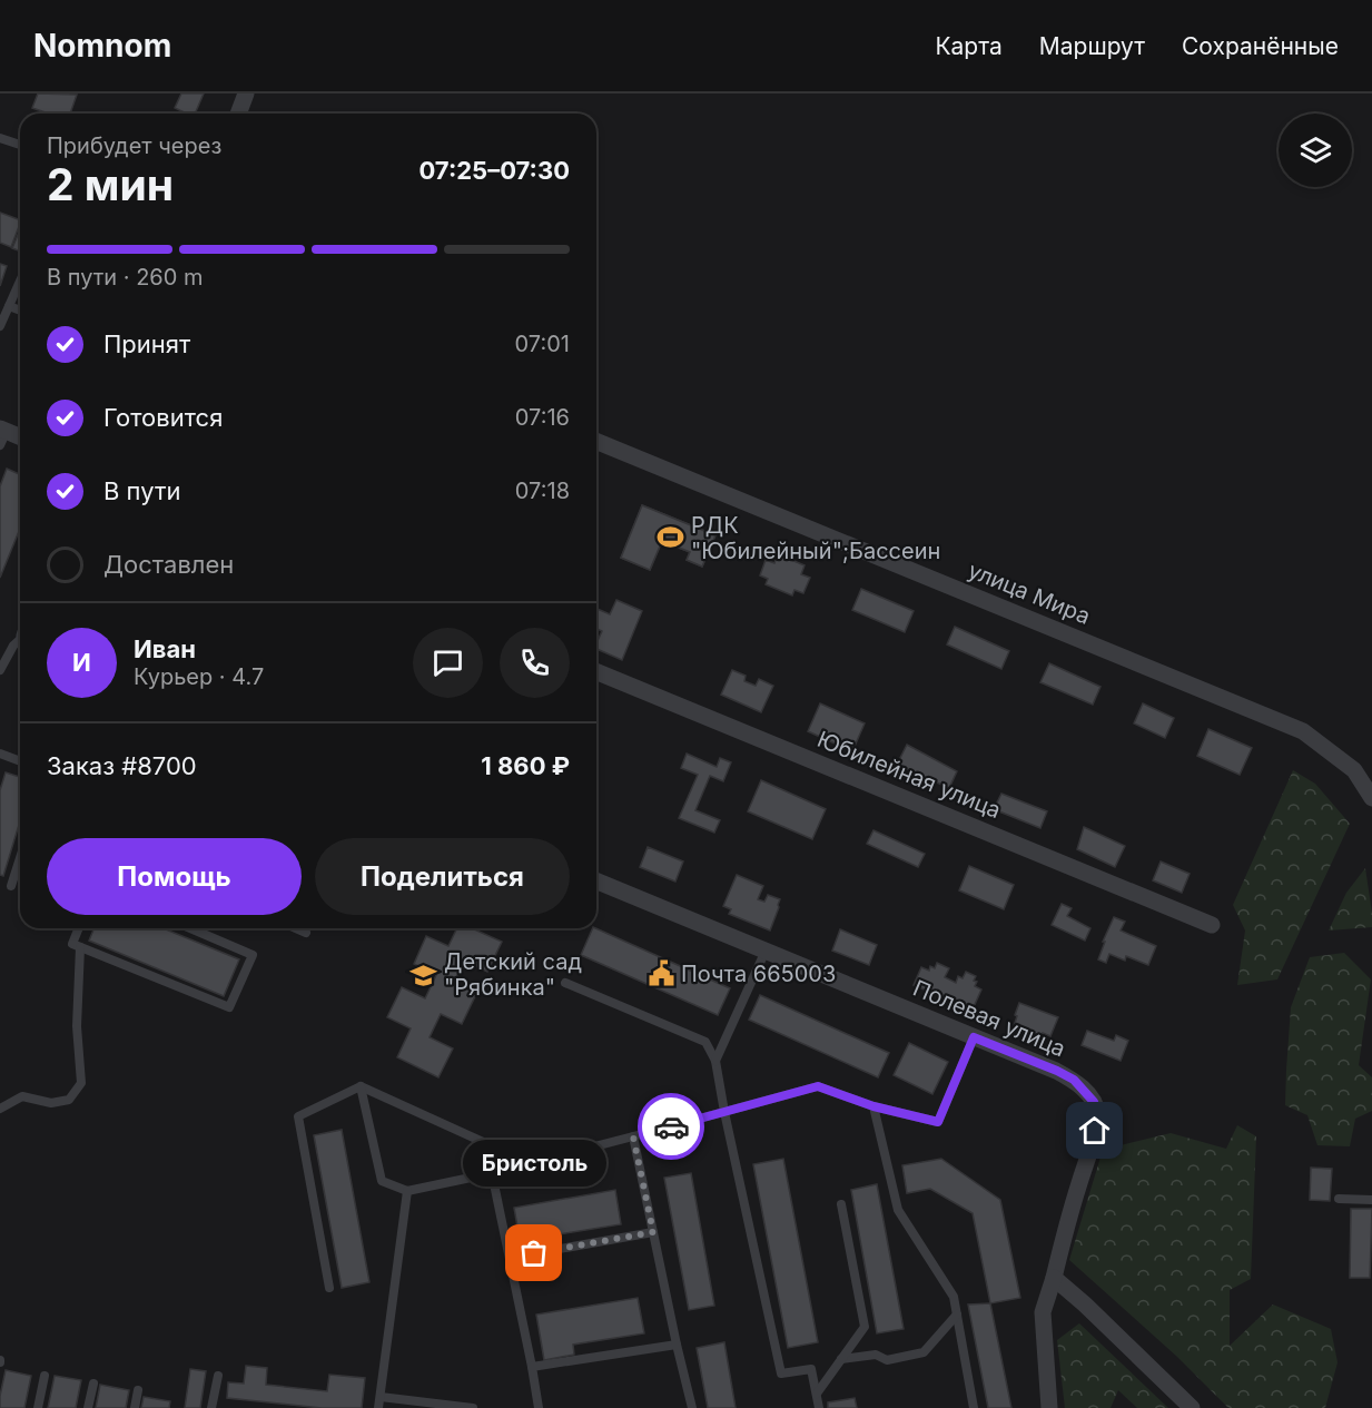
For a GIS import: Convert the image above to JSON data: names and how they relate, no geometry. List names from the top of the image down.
{
  "streets": {
    "street": ["улица Мира", "Юбилейная улица", "Полевая улица"]
  },
  "places": {
    "sports": ["РДК \"Юбилейный\";Бассеин"],
    "public building": ["Почта 665003"],
    "school or university": ["Детский сад \"Рябинка\""],
    "other": ["Бристоль"]
  },
  "page": {
    "header": "Nomnom",
    "nav": ["Карта", "Маршрут", "Сохранённые"],
    "heading": ["2 мин", "Прибудет через", "07:25–07:30"],
    "panel": [
      "Иван",
      "Курьер · 4.7",
      "Заказ #8700",
      "1 860 ₽"
    ],
    "bar": "В пути · 260 m",
    "list": [
      ["Принят", "07:01"],
      ["Готовится", "07:16"],
      ["В пути", "07:18"],
      "Доставлен"
    ],
    "round": "И",
    "buttons": ["Помощь", "Поделиться"],
    "bubble": "Бристоль"
  }
}
